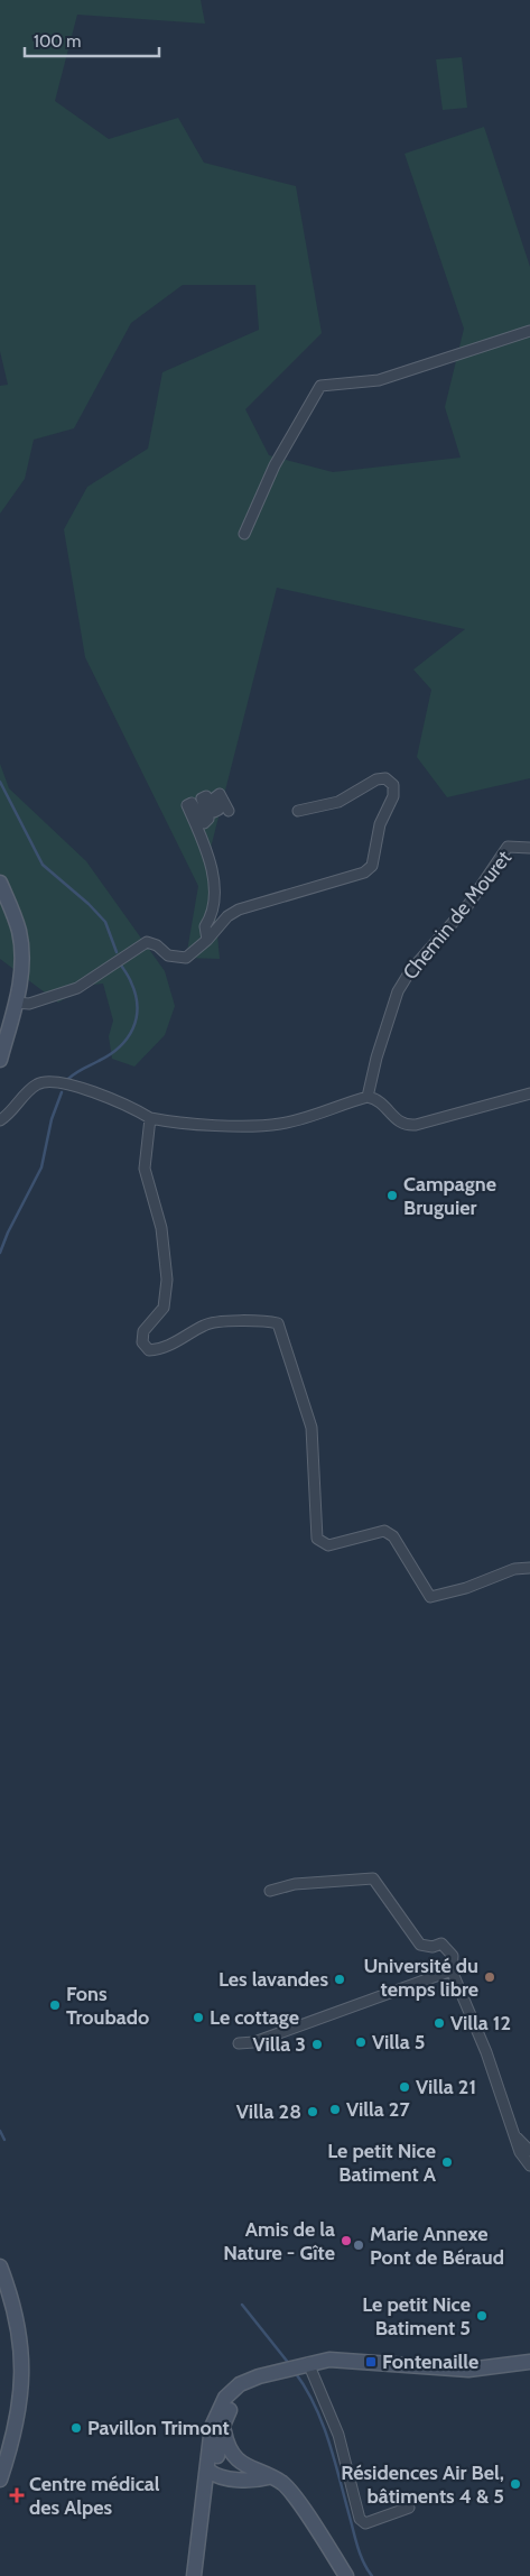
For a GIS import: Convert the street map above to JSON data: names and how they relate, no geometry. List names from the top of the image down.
{
  "streets": {
    "street": ["Chemin de Mouret"]
  },
  "places": {
    "other": [
      "Campagne Bruguier",
      "Université du temps libre",
      "Les lavandes",
      "Fons Troubado",
      "Le cottage",
      "Villa 12",
      "Villa 5",
      "Villa 3",
      "Villa 21",
      "Villa 27",
      "Villa 28",
      "Le petit Nice Batiment A",
      "Amis de la Nature - Gîte",
      "Marie Annexe Pont de Béraud",
      "Le petit Nice Batiment 5",
      "Pavillon Trimont",
      "Résidences Air Bel, bâtiments 4 & 5"
    ],
    "transit": ["Fontenaille"],
    "health": ["Centre médical des Alpes"]
  },
  "scale_bar": "100 m"
}
